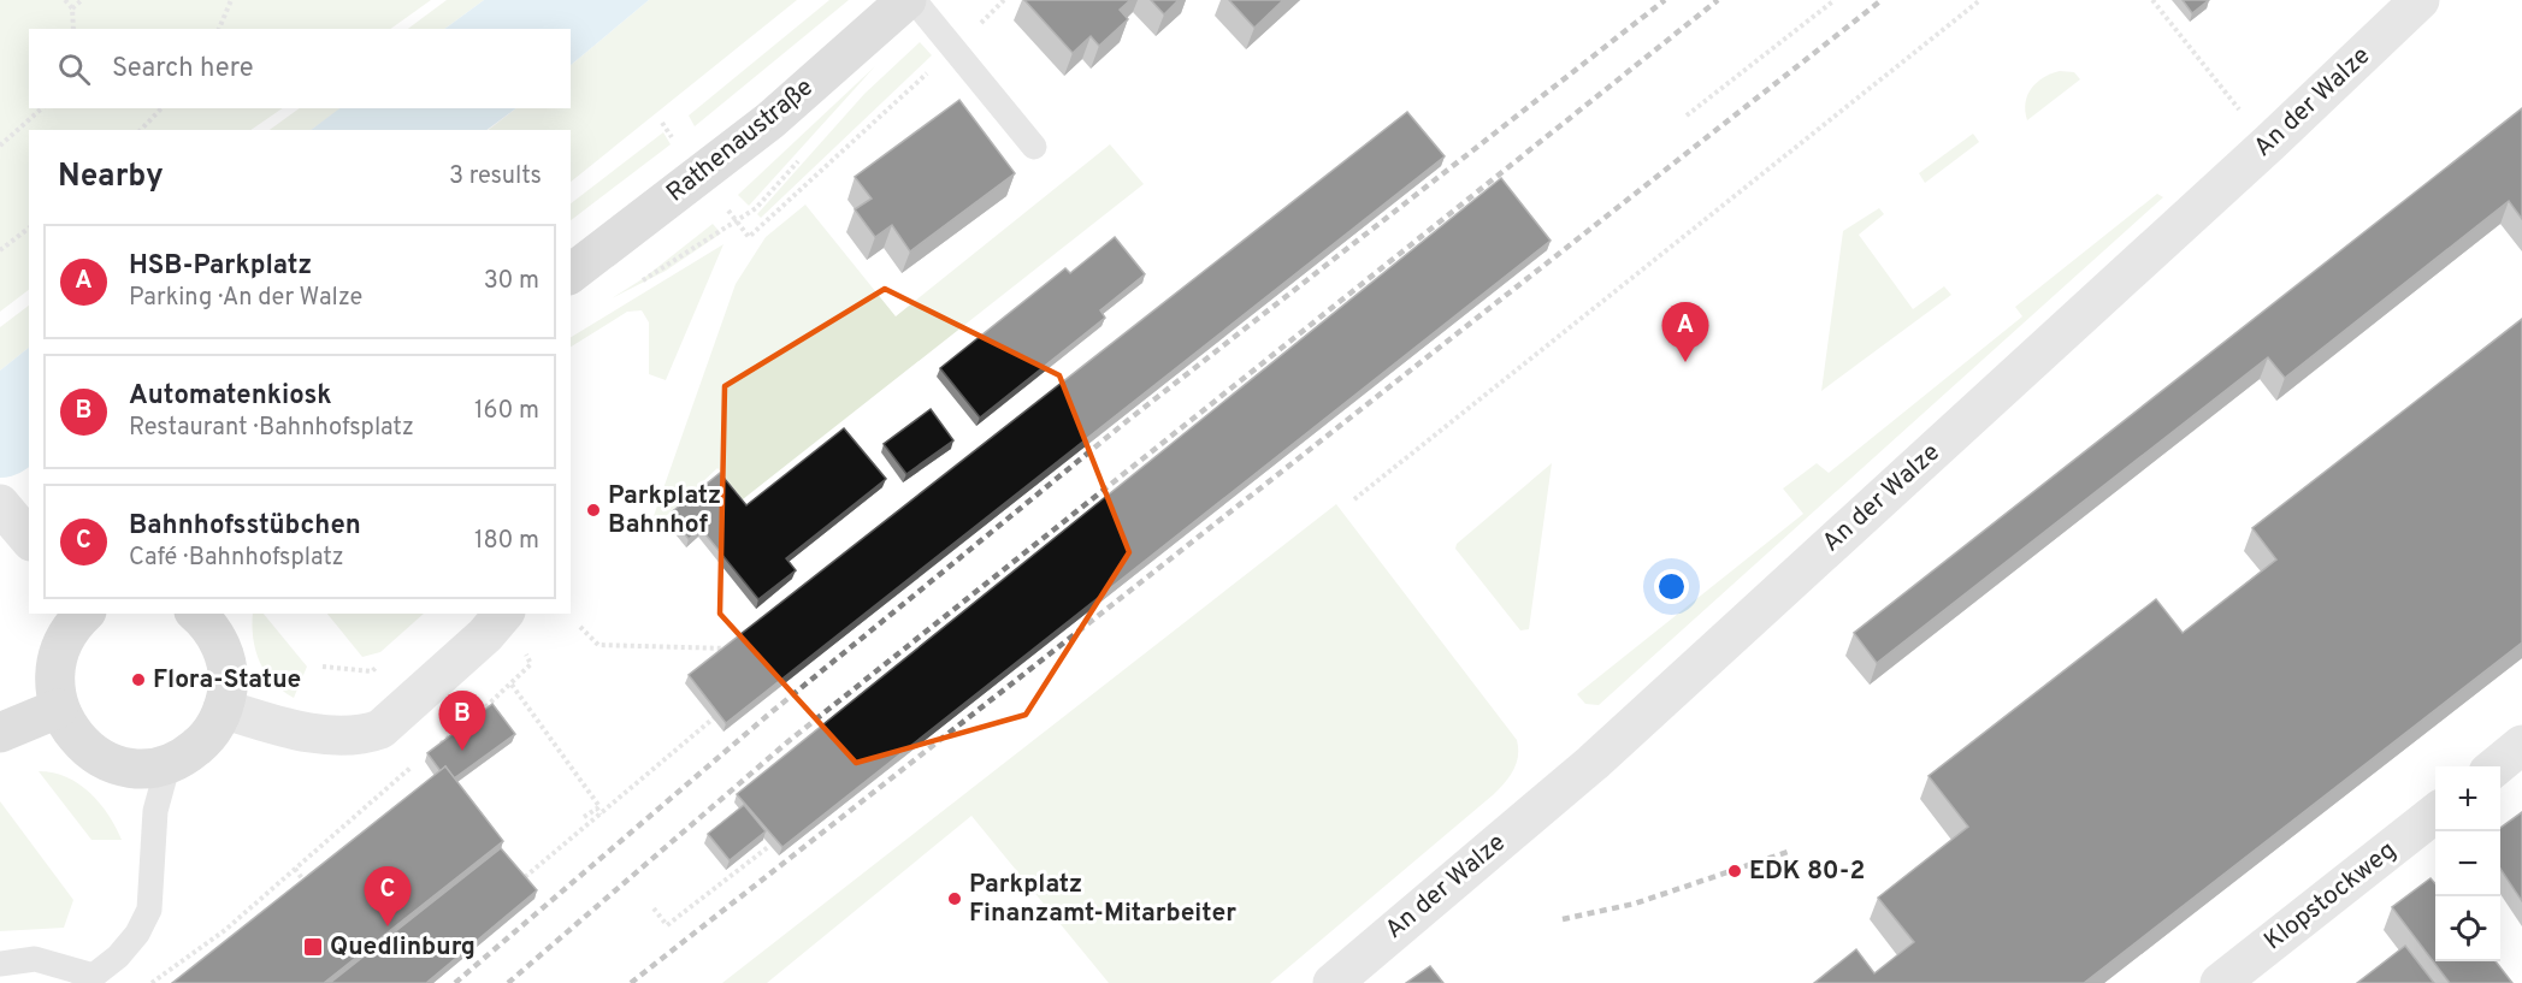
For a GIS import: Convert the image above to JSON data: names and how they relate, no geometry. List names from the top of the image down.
{
  "streets": {
    "main road": ["Rathenaustraße"],
    "street": ["An der Walze", "Klopstockweg"]
  },
  "places": {
    "other": [
      "Parkplatz Bahnhof",
      "Flora-Statue",
      "EDK 80-2",
      "Parkplatz Finanzamt-Mitarbeiter"
    ],
    "transit": ["Quedlinburg"]
  },
  "page": {
    "search": "Search here",
    "heading": ["Nearby", "3 results"],
    "list": [
      {
        "mark": "A",
        "name": "HSB-Parkplatz",
        "note": "Parking · An der Walze",
        "value": "30 m"
      },
      {
        "mark": "B",
        "name": "Automatenkiosk",
        "note": "Restaurant · Bahnhofsplatz",
        "value": "160 m"
      },
      {
        "mark": "C",
        "name": "Bahnhofsstübchen",
        "note": "Café · Bahnhofsplatz",
        "value": "180 m"
      }
    ],
    "pins": ["A", "B", "C"],
    "map_buttons": ["+", "−"]
  }
}
